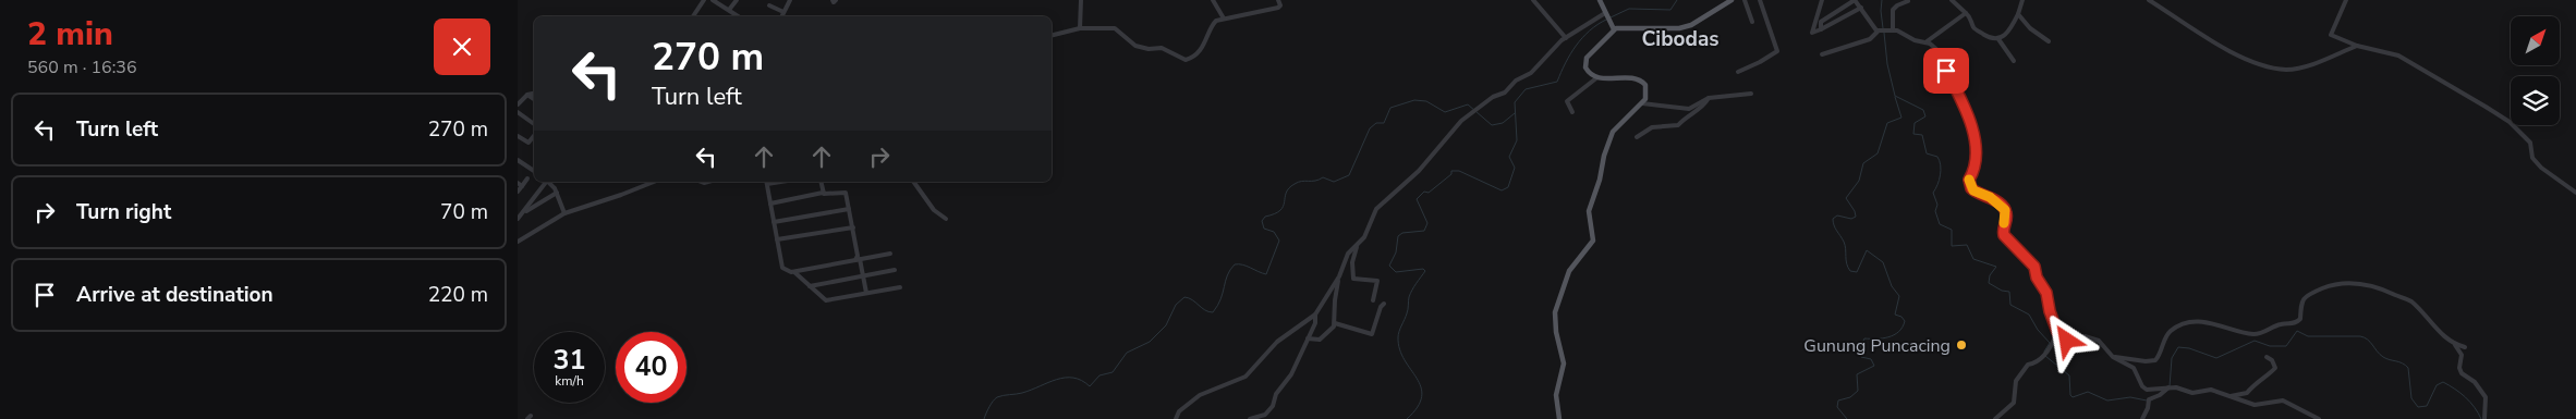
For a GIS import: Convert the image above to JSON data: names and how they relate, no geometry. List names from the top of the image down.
{
  "districts": ["Cibodas"],
  "places": ["Gunung Puncacing"],
  "north": "top right",
  "page": {
    "heading": ["2 min", "560 m · 16:36"],
    "turn": ["270 m", "Turn left"],
    "list": [
      {
        "name": "Turn left",
        "value": "270 m"
      },
      {
        "name": "Turn right",
        "value": "70 m"
      },
      {
        "name": "Arrive at destination",
        "value": "220 m"
      }
    ],
    "speed": "31 km/h",
    "limit": "40"
  }
}
